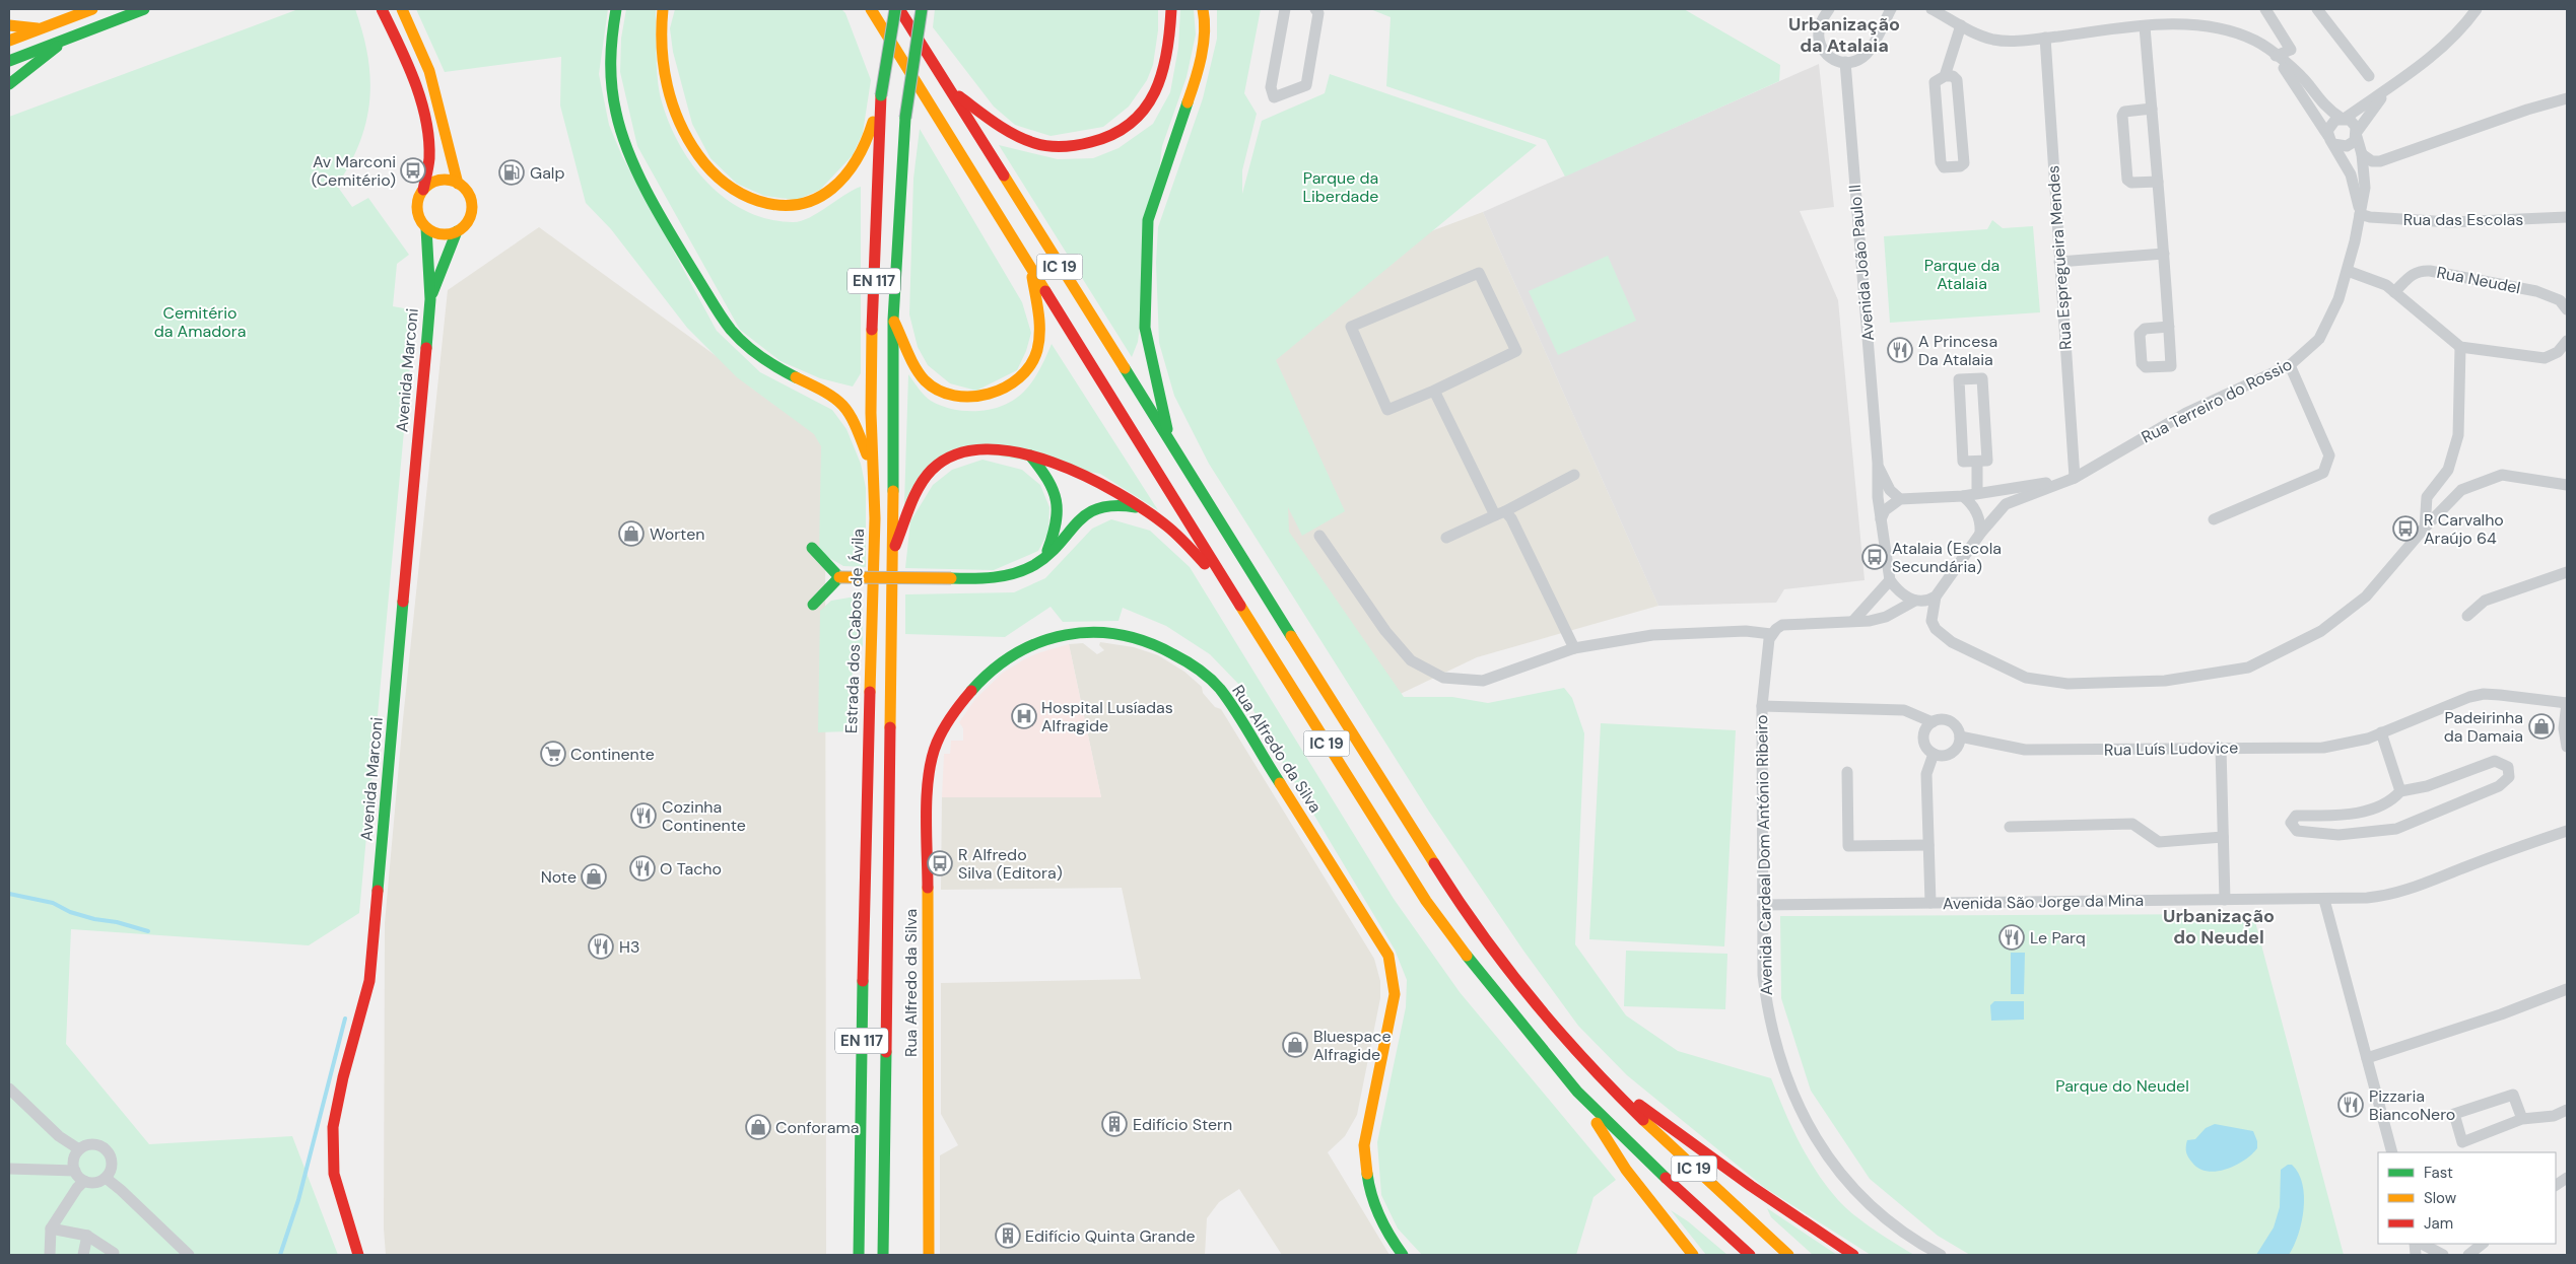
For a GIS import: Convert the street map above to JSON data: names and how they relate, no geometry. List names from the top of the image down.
{
  "streets": {
    "main road": [
      "IC 19",
      "EN 117",
      "Avenida Marconi",
      "Estrada dos Cabos de Ávila",
      "Rua Alfredo da Silva"
    ],
    "street": [
      "Rua das Escolas",
      "Rua Espregueira Mendes",
      "Avenida João Paulo II",
      "Rua Neudel",
      "Rua Terreiro do Rossio",
      "Rua Luís Ludovice",
      "Avenida Cardeal Dom António Ribeiro",
      "Avenida São Jorge da Mina"
    ]
  },
  "crossings": [
    ["Rua das Escolas", "Rua Terreiro do Rossio"],
    ["Rua Espregueira Mendes", "Rua Terreiro do Rossio"],
    ["Avenida João Paulo II", "Rua Terreiro do Rossio"],
    ["IC 19", "Estrada dos Cabos de Ávila"],
    ["Avenida Cardeal Dom António Ribeiro", "Avenida São Jorge da Mina"]
  ],
  "districts": ["Urbanização da Atalaia", "Urbanização do Neudel"],
  "parks": [
    "Parque da Liberdade",
    "Parque da Atalaia",
    "Cemitério da Amadora",
    "Parque do Neudel"
  ],
  "places": {
    "bus stop": [
      "Av Marconi (Cemitério)",
      "R Carvalho Araújo 64",
      "Atalaia (Escola Secundária)",
      "R Alfredo Silva (Editora)"
    ],
    "fuel station": ["Galp"],
    "restaurant": [
      "A Princesa Da Atalaia",
      "Cozinha Continente",
      "O Tacho",
      "Le Parq",
      "H3",
      "Pizzaria BiancoNero"
    ],
    "shop": [
      "Worten",
      "Padeirinha da Damaia",
      "Note",
      "Bluespace Alfragide",
      "Conforama"
    ],
    "hospital": ["Hospital Lusíadas Alfragide"],
    "supermarket": ["Continente"],
    "building": ["Edifício Stern", "Edifício Quinta Grande"]
  },
  "legend": ["Fast", "Slow", "Jam"]
}
